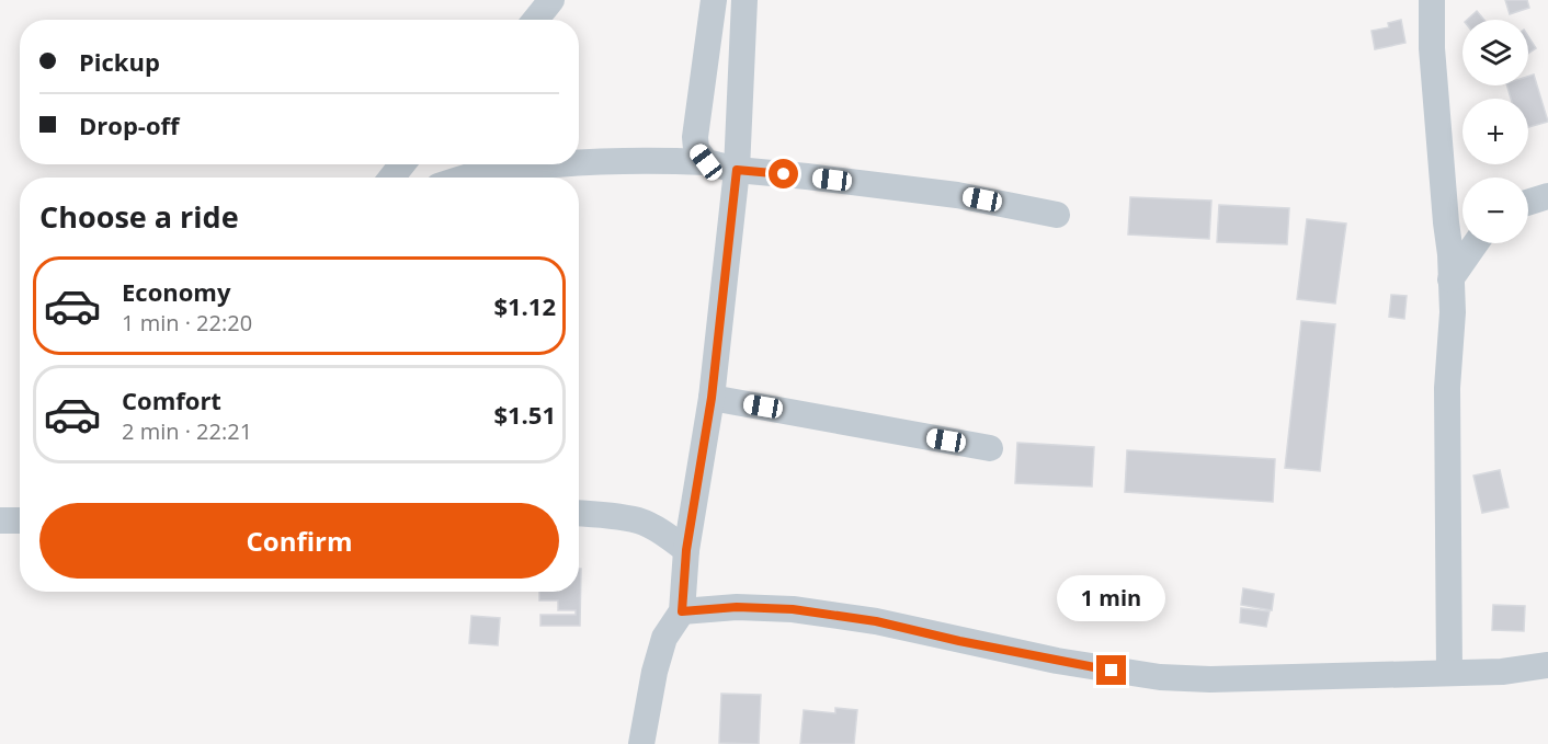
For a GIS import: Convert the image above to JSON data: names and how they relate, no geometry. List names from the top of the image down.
{
  "page": {
    "map_buttons": ["+", "−"],
    "banner": ["Pickup", "Drop-off"],
    "heading": "Choose a ride",
    "list": [
      {
        "name": "Economy",
        "note": "1 min · 22:20",
        "value": "$1.12"
      },
      {
        "name": "Comfort",
        "note": "2 min · 22:21",
        "value": "$1.51"
      }
    ],
    "buttons": "Confirm",
    "bubble": "1 min"
  }
}
